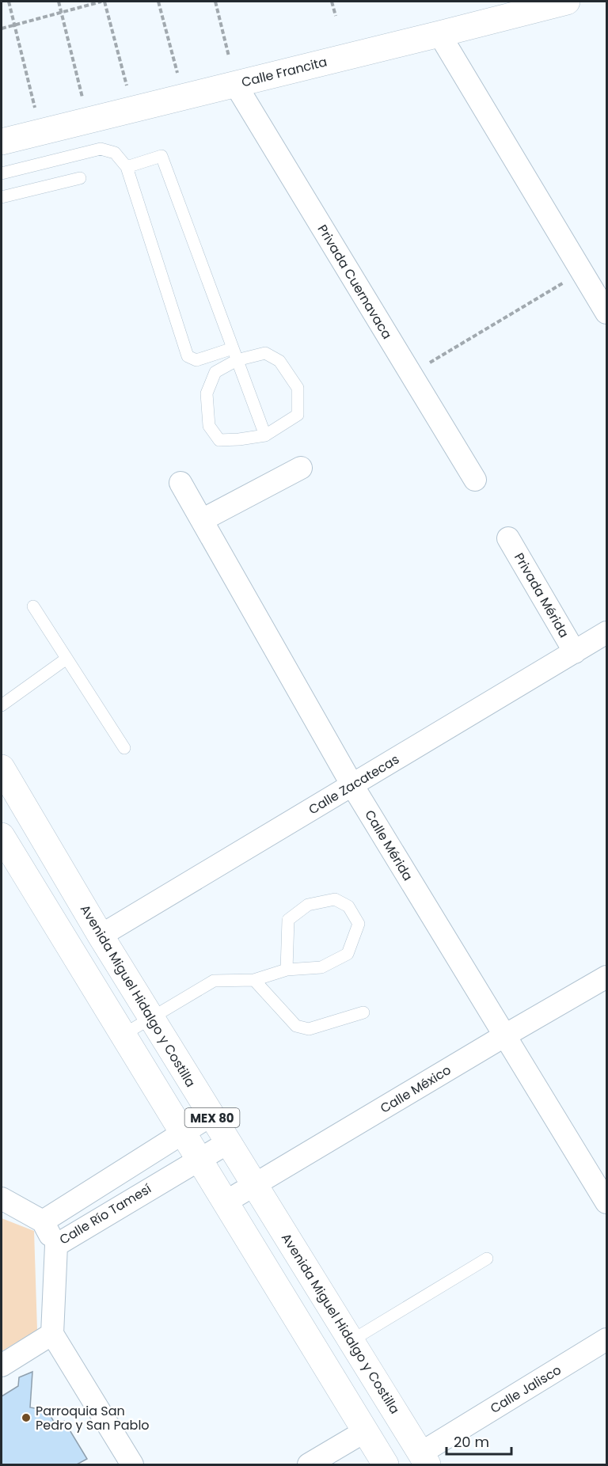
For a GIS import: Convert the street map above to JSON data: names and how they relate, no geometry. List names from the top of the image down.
{
  "streets": {
    "main road": ["Calle Francita", "Avenida Miguel Hidalgo y Costilla", "MEX 80"],
    "street": [
      "Privada Cuernavaca",
      "Privada Mérida",
      "Calle Zacatecas",
      "Calle Mérida",
      "Calle México",
      "Calle Río Tamesí",
      "Calle Jalisco"
    ]
  },
  "crossings": [
    ["Calle Francita", "Privada Cuernavaca"],
    ["Privada Mérida", "Calle Zacatecas"],
    ["Calle Zacatecas", "Calle Mérida"],
    ["Calle Zacatecas", "Avenida Miguel Hidalgo y Costilla"],
    ["Calle Mérida", "Calle México"],
    ["Avenida Miguel Hidalgo y Costilla", "Calle México"],
    ["Avenida Miguel Hidalgo y Costilla", "Calle Río Tamesí"],
    ["Avenida Miguel Hidalgo y Costilla", "Calle Jalisco"],
    ["Calle México", "MEX 80"],
    ["MEX 80", "Calle Río Tamesí"]
  ],
  "places": ["Parroquia San Pedro y San Pablo"],
  "scale_bar": "20 m"
}
